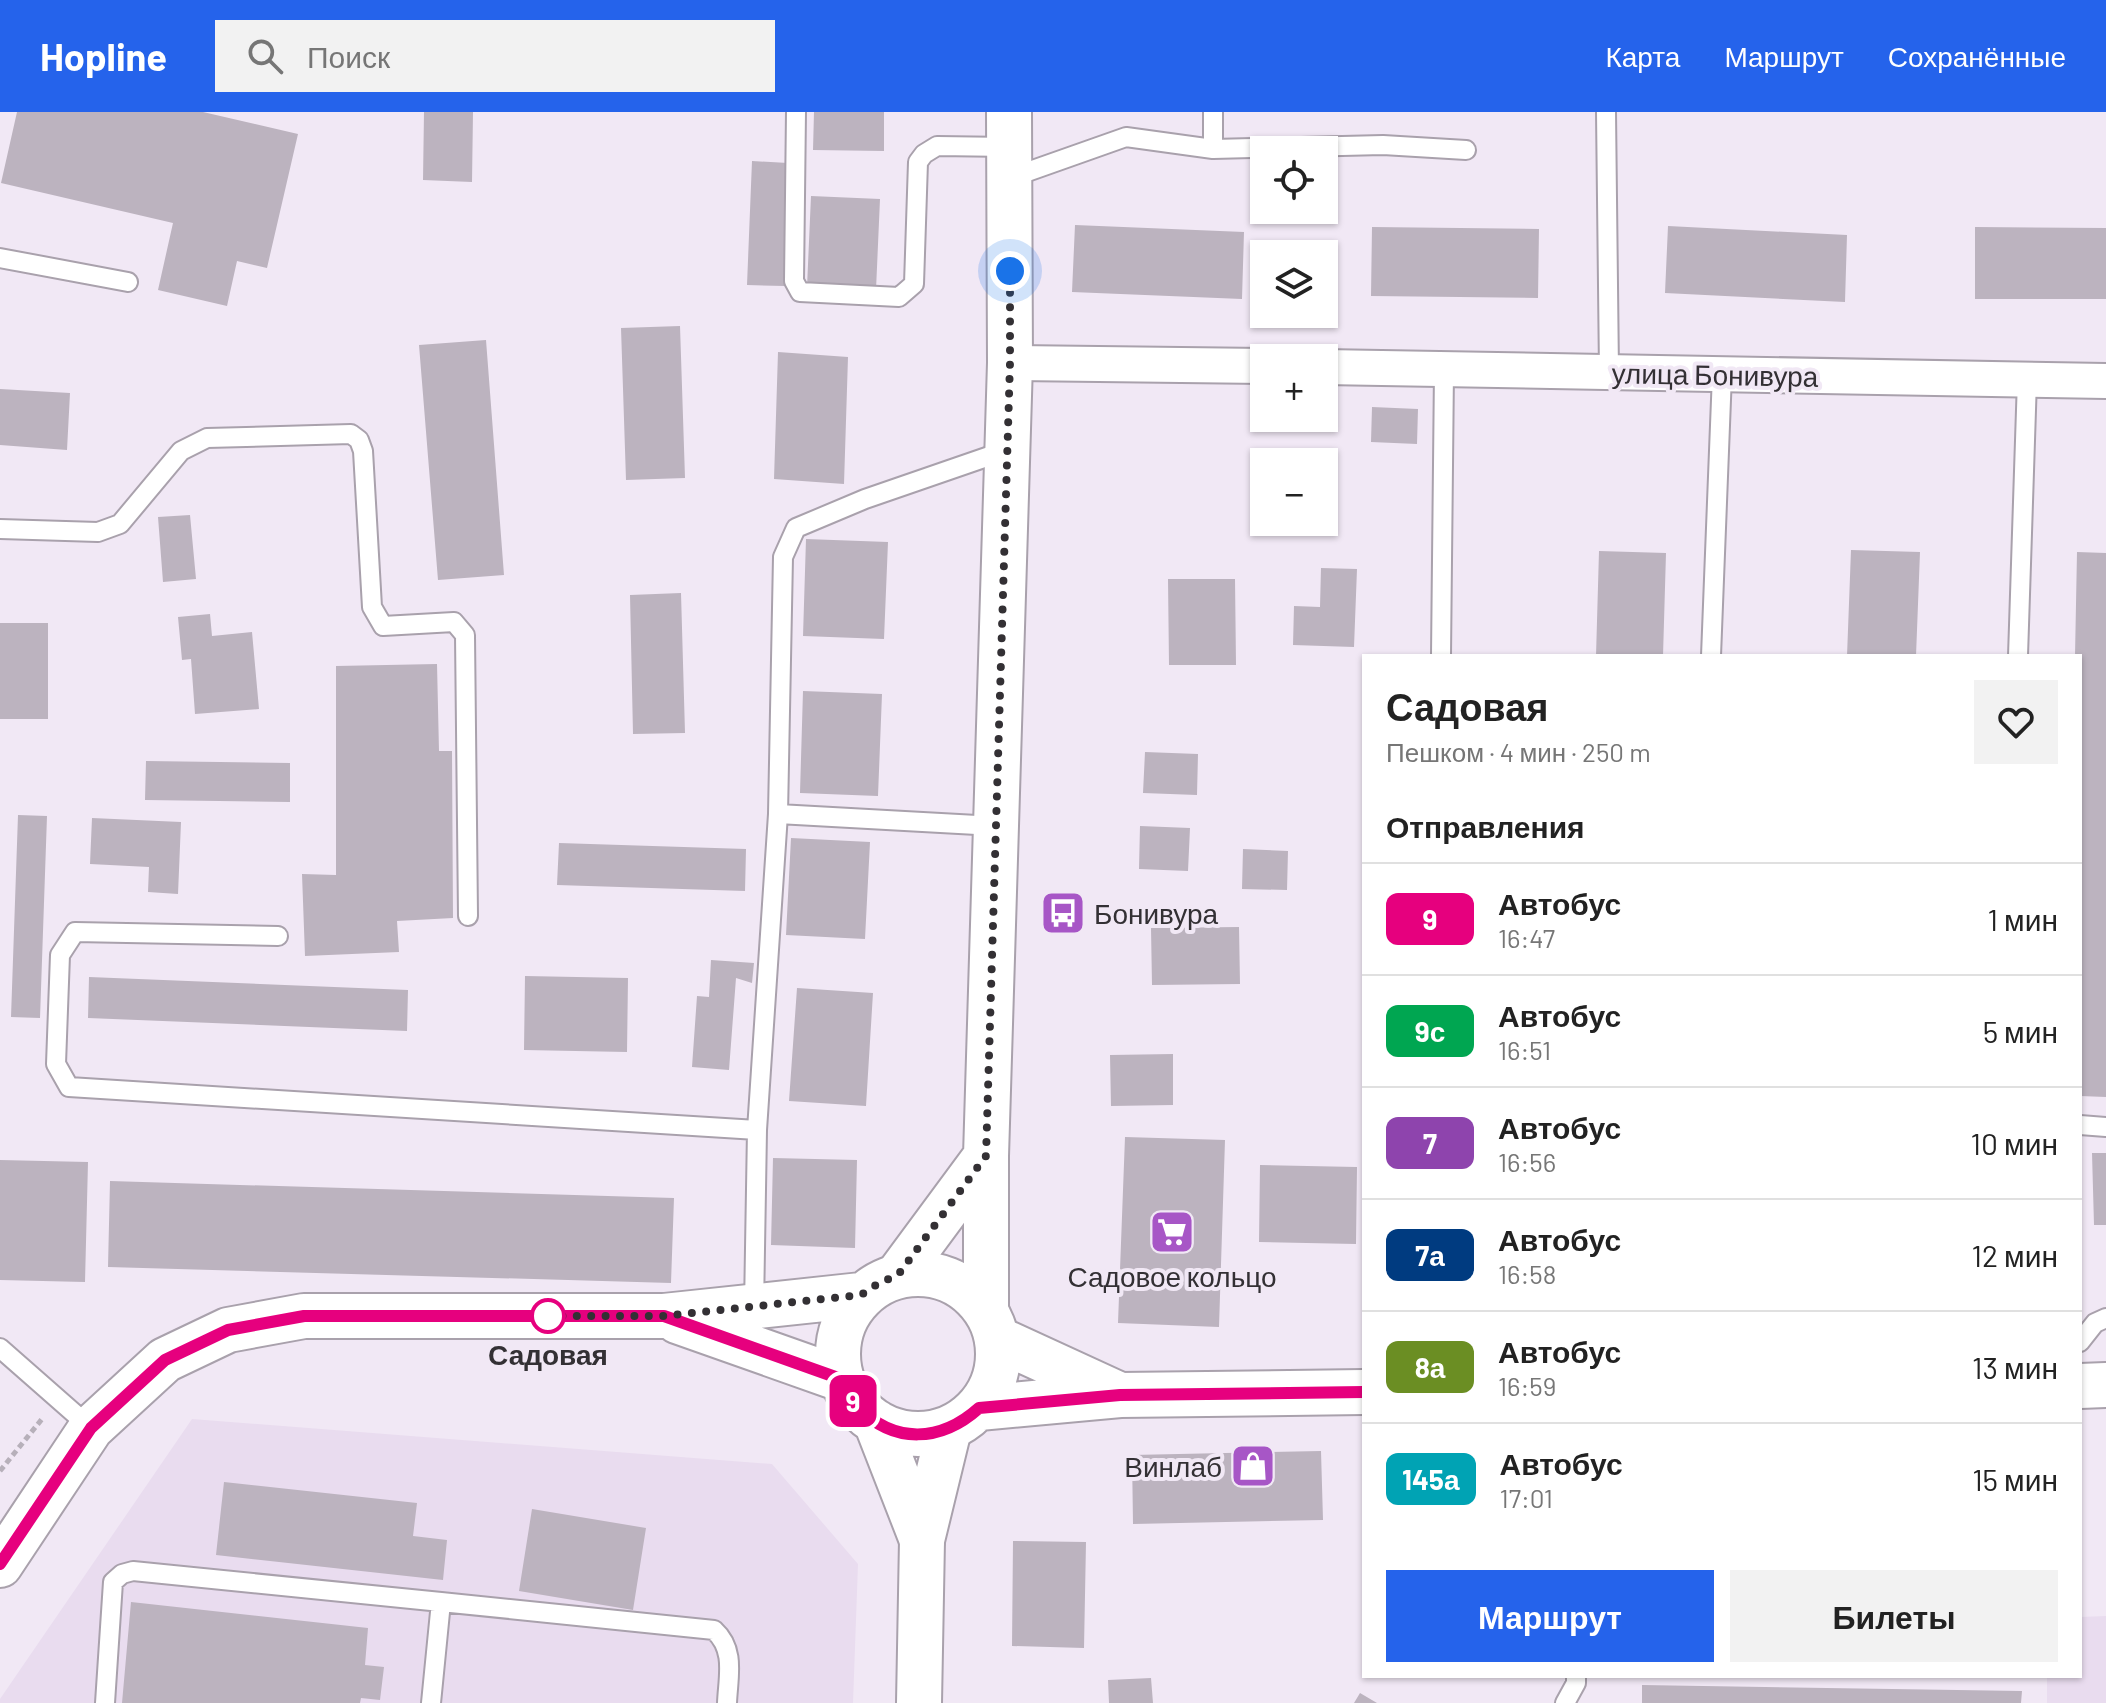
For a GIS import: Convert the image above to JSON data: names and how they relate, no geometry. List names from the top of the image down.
{
  "streets": {
    "street": ["улица Бонивура"]
  },
  "places": {
    "bus stop": ["Бонивура"],
    "supermarket": ["Садовое кольцо"],
    "other": ["Садовая"],
    "shop": ["Винлаб"]
  },
  "lines": ["bus line 9"],
  "page": {
    "header": "Hopline",
    "search": "Поиск",
    "nav": ["Карта", "Маршрут", "Сохранённые"],
    "on_map": "9",
    "map_buttons": ["+", "−"],
    "heading": [
      ["Садовая", "Пешком · 4 мин · 250 m"],
      "Отправления"
    ],
    "list": [
      {
        "mark": "9",
        "name": "Автобус",
        "note": "16:47",
        "value": "1 мин"
      },
      {
        "mark": "9с",
        "name": "Автобус",
        "note": "16:51",
        "value": "5 мин"
      },
      {
        "mark": "7",
        "name": "Автобус",
        "note": "16:56",
        "value": "10 мин"
      },
      {
        "mark": "7а",
        "name": "Автобус",
        "note": "16:58",
        "value": "12 мин"
      },
      {
        "mark": "8а",
        "name": "Автобус",
        "note": "16:59",
        "value": "13 мин"
      },
      {
        "mark": "145а",
        "name": "Автобус",
        "note": "17:01",
        "value": "15 мин"
      }
    ],
    "buttons": ["Маршрут", "Билеты"]
  }
}
